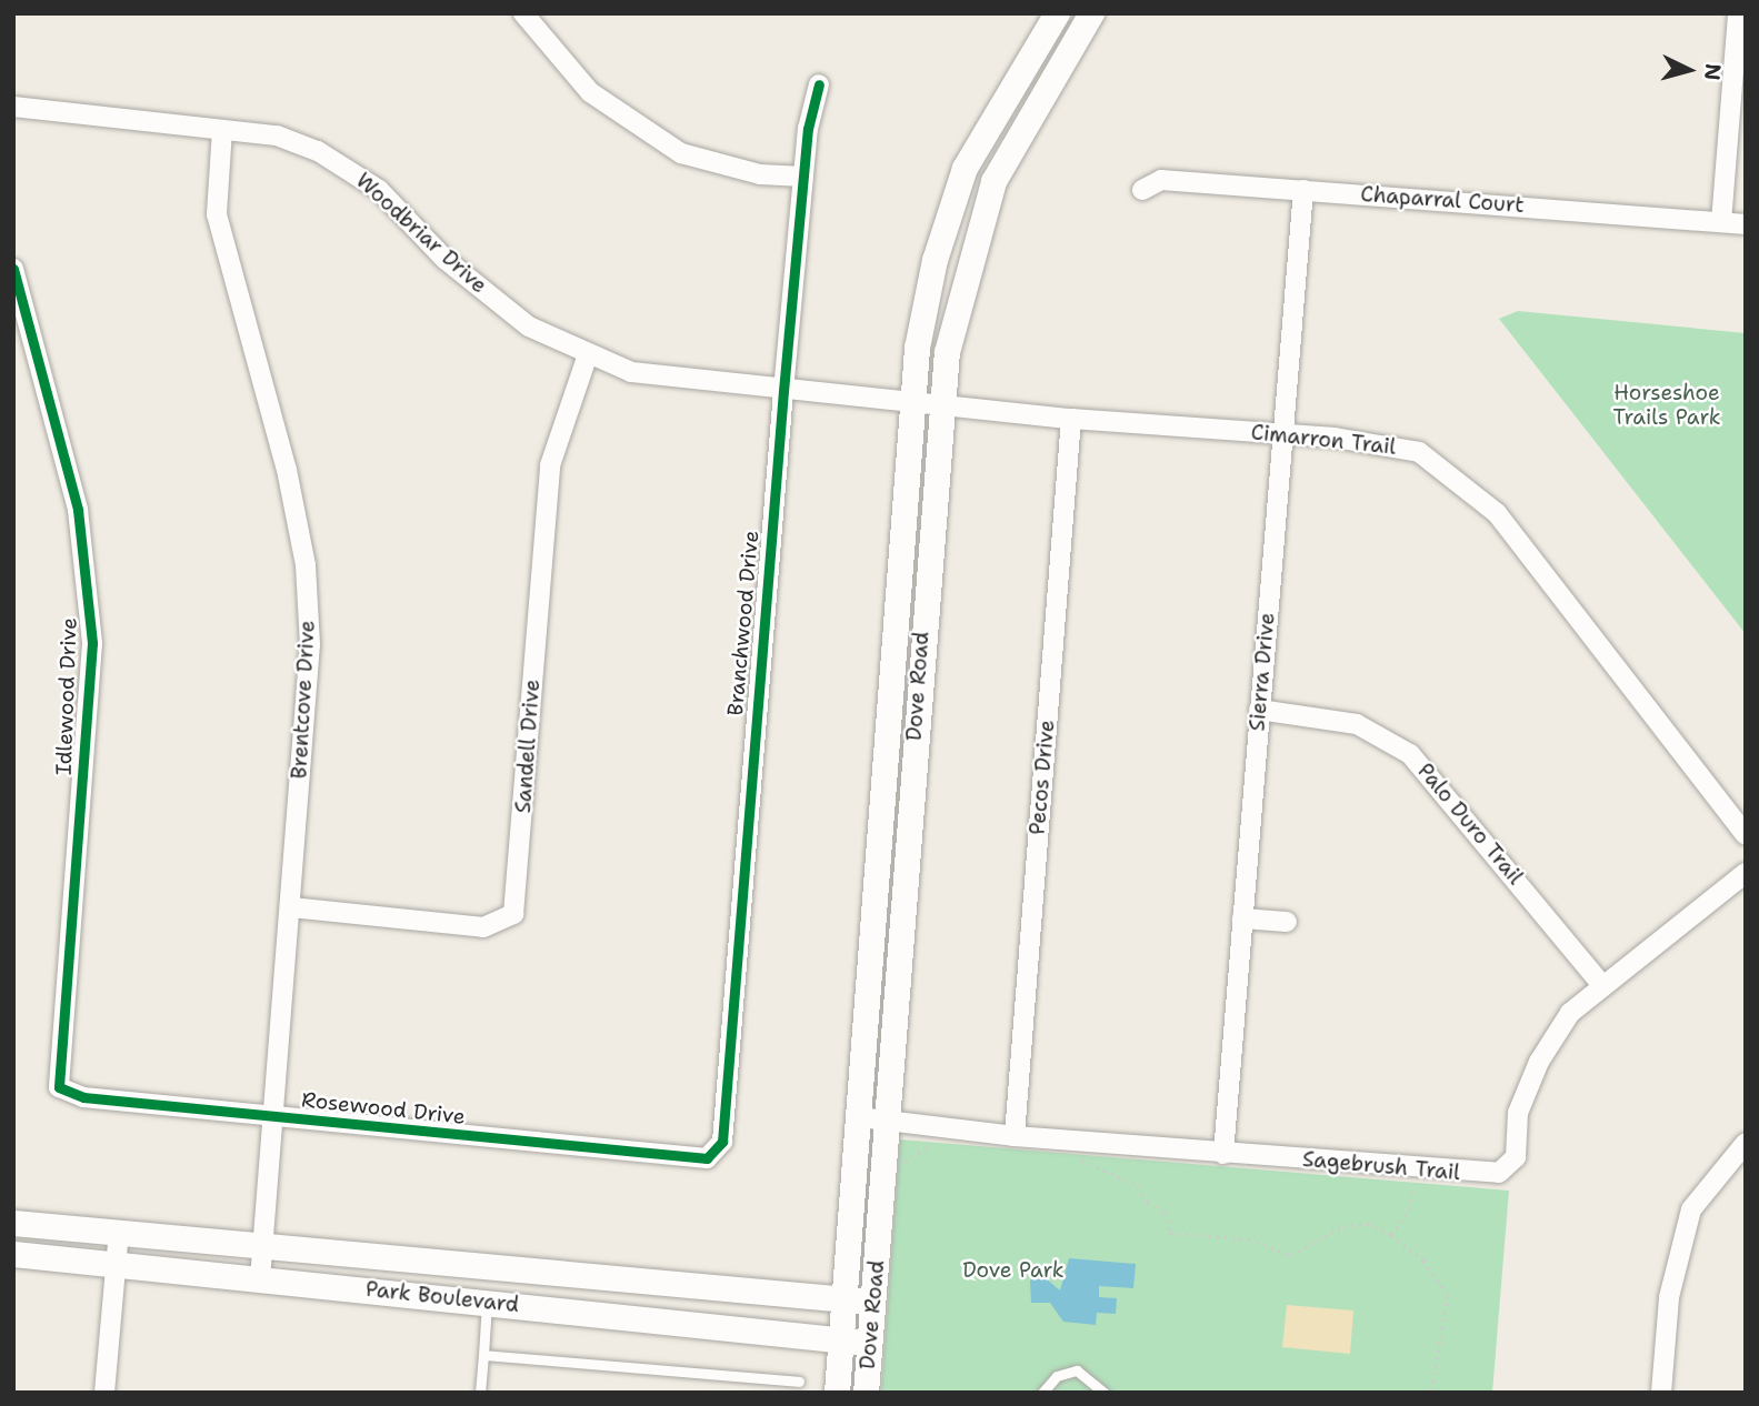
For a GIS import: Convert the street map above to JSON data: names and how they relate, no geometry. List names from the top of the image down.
{
  "streets": {
    "main road": ["Dove Road", "Park Boulevard"],
    "street": [
      "Chaparral Court",
      "Woodbriar Drive",
      "Cimarron Trail",
      "Branchwood Drive",
      "Sierra Drive",
      "Idlewood Drive",
      "Brentcove Drive",
      "Sandell Drive",
      "Pecos Drive",
      "Palo Duro Trail",
      "Rosewood Drive",
      "Sagebrush Trail"
    ]
  },
  "crossings": [
    ["Chaparral Court", "Sierra Drive"],
    ["Woodbriar Drive", "Cimarron Trail"],
    ["Woodbriar Drive", "Branchwood Drive"],
    ["Woodbriar Drive", "Dove Road"],
    ["Woodbriar Drive", "Brentcove Drive"],
    ["Woodbriar Drive", "Sandell Drive"],
    ["Cimarron Trail", "Sierra Drive"],
    ["Cimarron Trail", "Dove Road"],
    ["Cimarron Trail", "Pecos Drive"],
    ["Branchwood Drive", "Rosewood Drive"],
    ["Sierra Drive", "Palo Duro Trail"],
    ["Sierra Drive", "Sagebrush Trail"],
    ["Dove Road", "Sagebrush Trail"],
    ["Dove Road", "Park Boulevard"],
    ["Idlewood Drive", "Rosewood Drive"],
    ["Brentcove Drive", "Sandell Drive"],
    ["Brentcove Drive", "Rosewood Drive"],
    ["Brentcove Drive", "Park Boulevard"],
    ["Pecos Drive", "Sagebrush Trail"],
    ["Palo Duro Trail", "Sagebrush Trail"]
  ],
  "parks": ["Horseshoe Trails Park", "Dove Park"],
  "north": "right"
}
